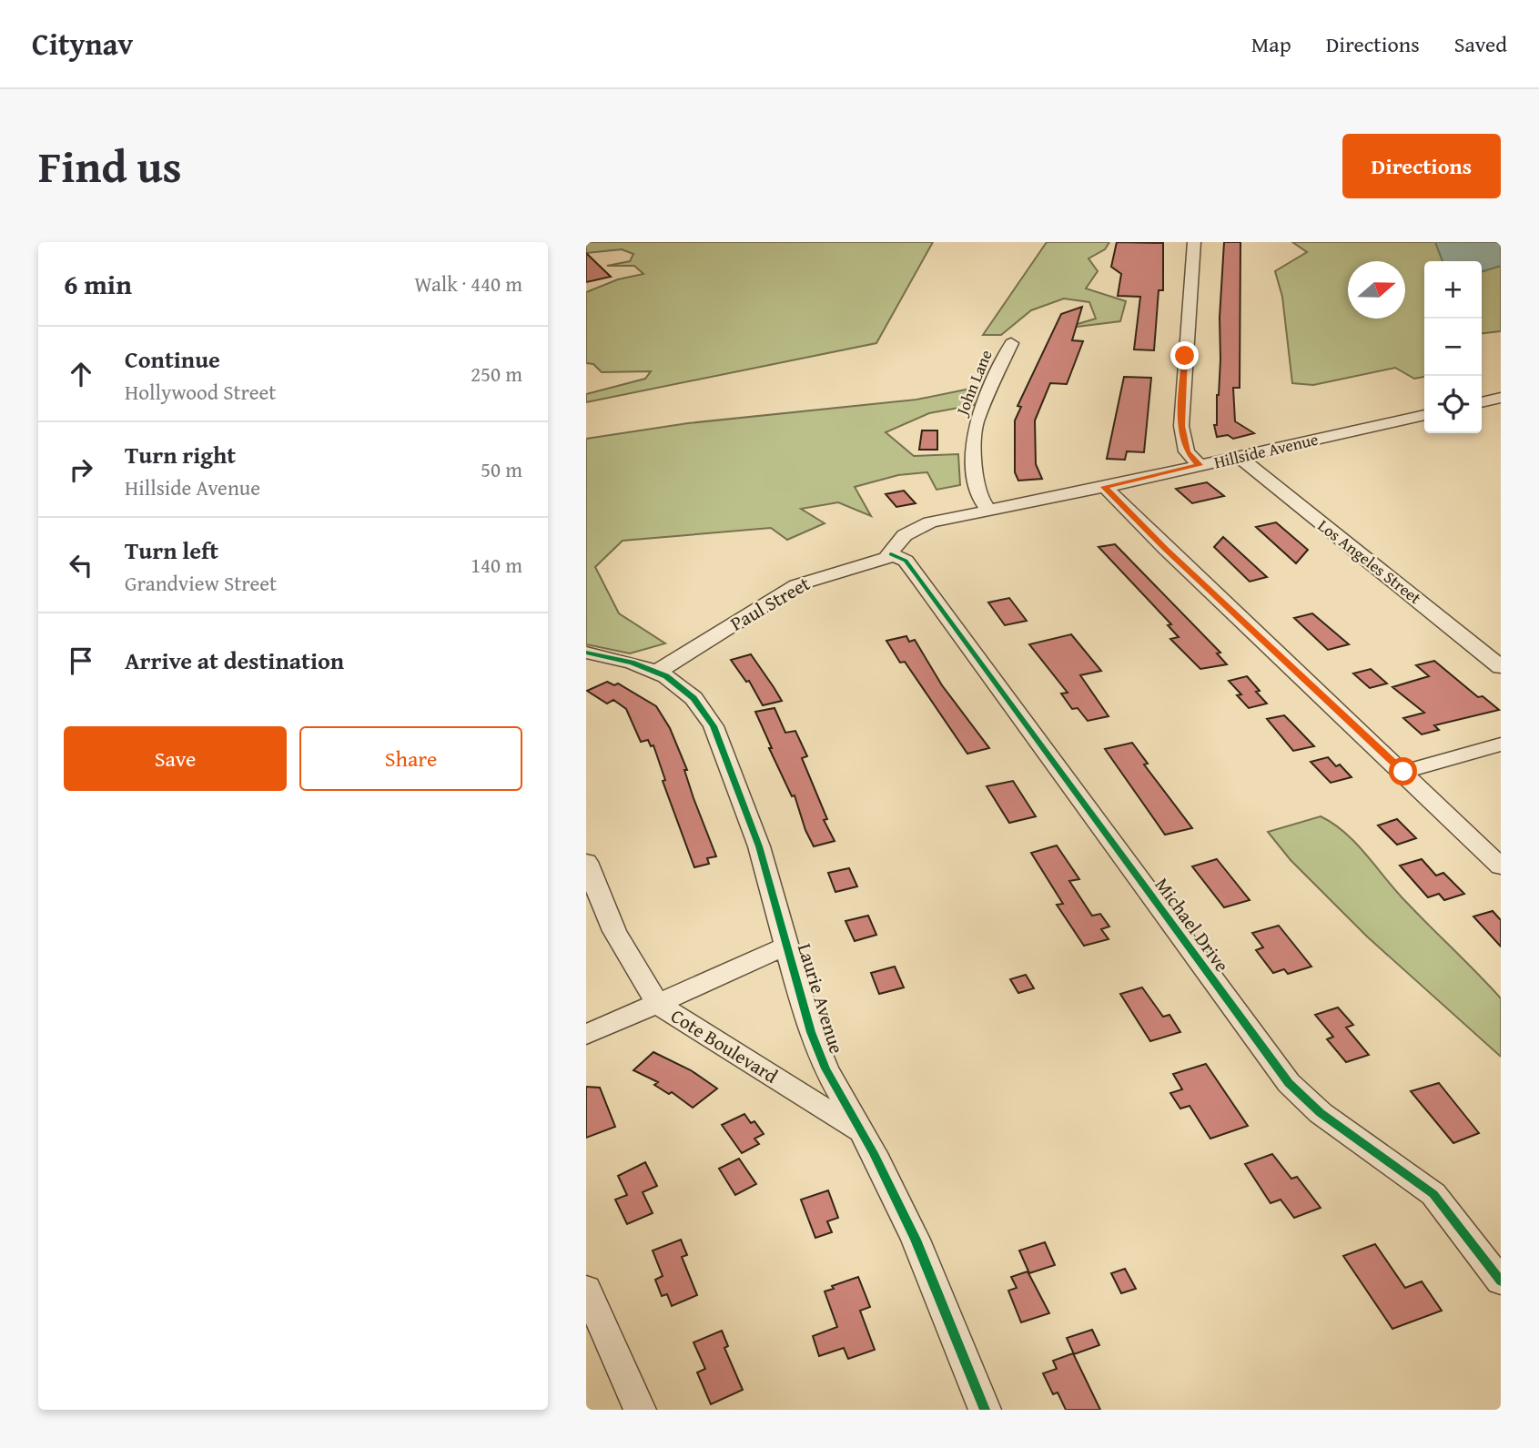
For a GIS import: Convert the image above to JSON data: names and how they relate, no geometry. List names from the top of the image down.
{
  "streets": {
    "street": [
      "John Lane",
      "Hillside Avenue",
      "Los Angeles Street",
      "Paul Street",
      "Michael Drive",
      "Laurie Avenue",
      "Cote Boulevard"
    ]
  },
  "crossings": [
    ["John Lane", "Hillside Avenue"],
    ["Hillside Avenue", "Los Angeles Street"],
    ["Hillside Avenue", "Paul Street"],
    ["Hillside Avenue", "Michael Drive"],
    ["Paul Street", "Michael Drive"],
    ["Paul Street", "Laurie Avenue"],
    ["Laurie Avenue", "Cote Boulevard"]
  ],
  "north": "right",
  "page": {
    "header": "Citynav",
    "nav": ["Map", "Directions", "Saved"],
    "title": "Find us",
    "buttons": [
      "Directions",
      ["Save", "Share"]
    ],
    "heading": ["6 min", "Walk · 440 m"],
    "map_buttons": ["+", "−"],
    "list": [
      ["Continue", "Hollywood Street", "250 m"],
      ["Turn right", "Hillside Avenue", "50 m"],
      ["Turn left", "Grandview Street", "140 m"],
      "Arrive at destination"
    ]
  }
}
